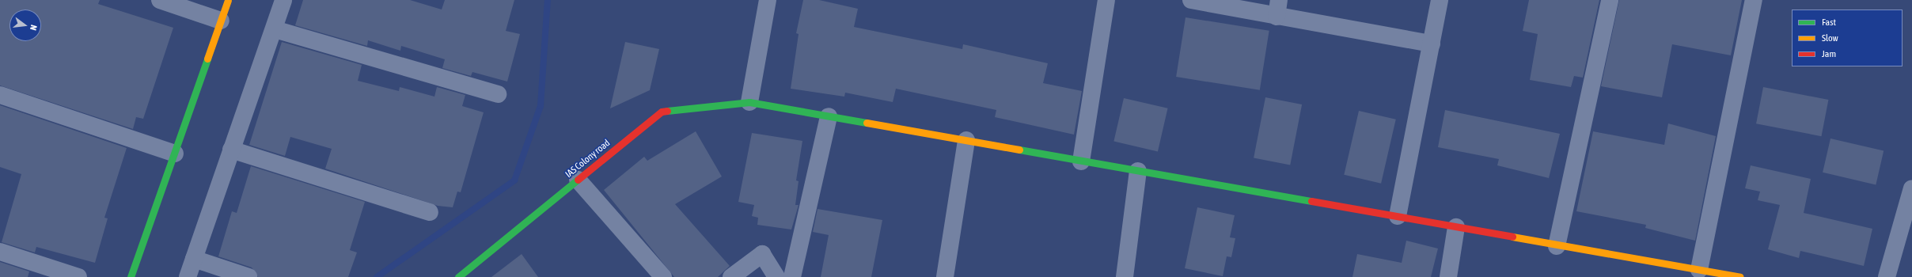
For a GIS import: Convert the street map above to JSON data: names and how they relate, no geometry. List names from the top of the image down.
{
  "streets": {
    "street": ["IAS Colony road"]
  },
  "legend": ["Fast", "Slow", "Jam"],
  "north": "right"
}
